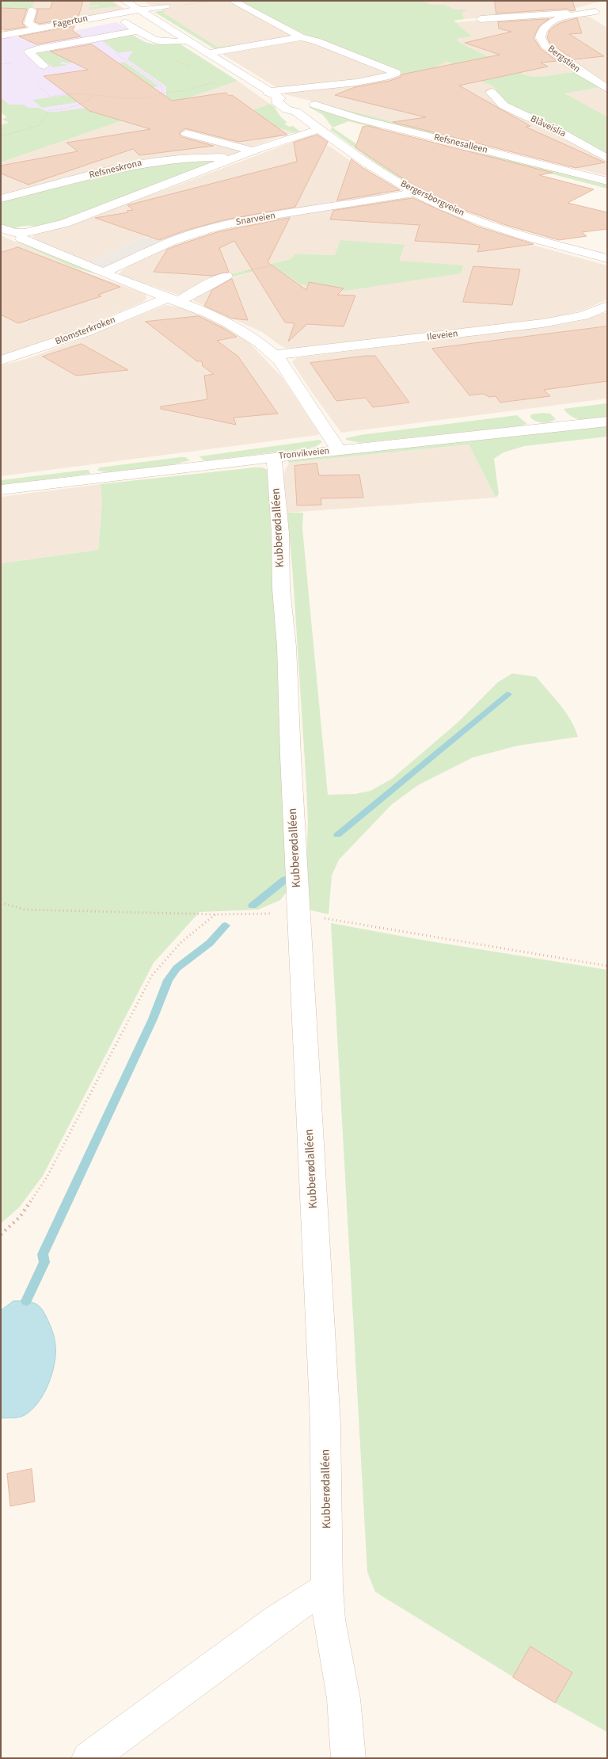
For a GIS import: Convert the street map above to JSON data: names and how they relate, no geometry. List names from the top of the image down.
{
  "streets": {
    "street": [
      "Fagertun",
      "Bergstien",
      "Blåveislia",
      "Refsnesalleen",
      "Refsneskrona",
      "Bergersborgveien",
      "Snarveien",
      "Blomsterkroken",
      "Ileveien",
      "Tronvikveien",
      "Kubberødalléen"
    ]
  },
  "crossings": [
    ["Refsneskrona", "Bergersborgveien"],
    ["Bergersborgveien", "Snarveien"],
    ["Tronvikveien", "Kubberødalléen"]
  ]
}
